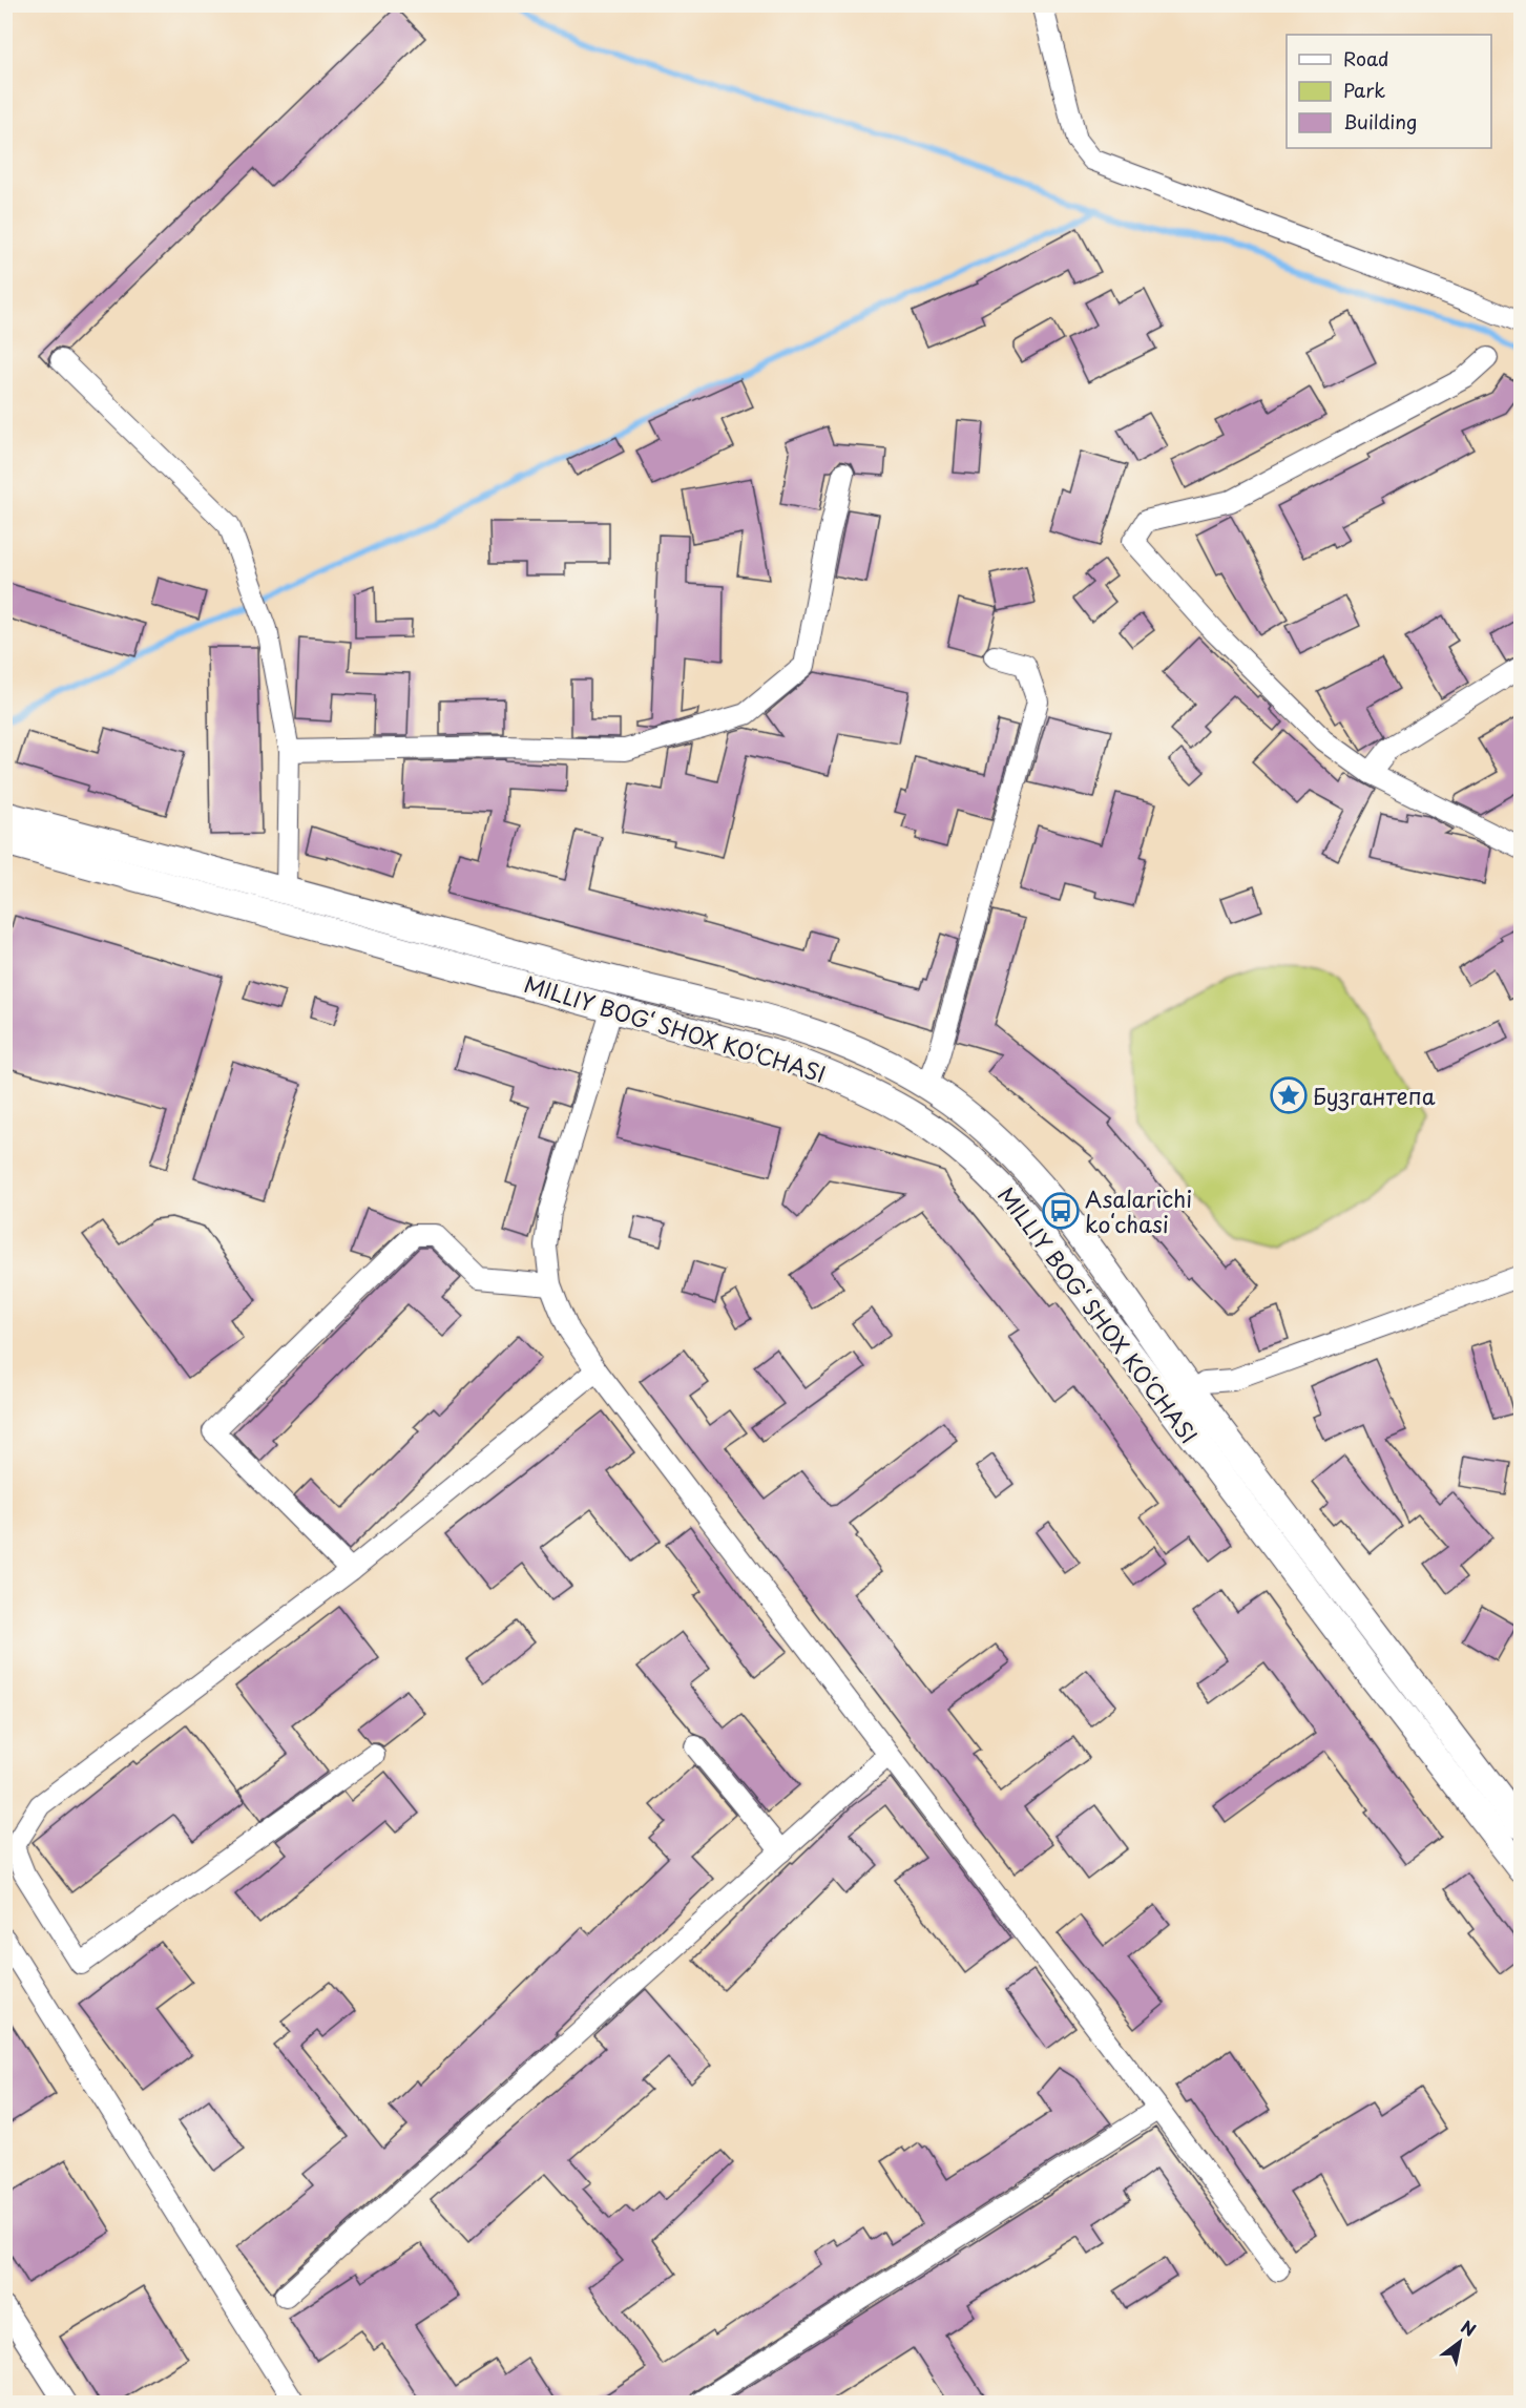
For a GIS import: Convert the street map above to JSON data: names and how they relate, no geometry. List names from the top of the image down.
{
  "streets": {
    "main road": ["MILLIY BOG‘ SHOX KO‘CHASI"]
  },
  "places": {
    "place": ["Бузгантепа"],
    "bus stop": ["Asalarichi koʻchasi"]
  },
  "legend": ["Road", "Park", "Building"],
  "north": "top right"
}
